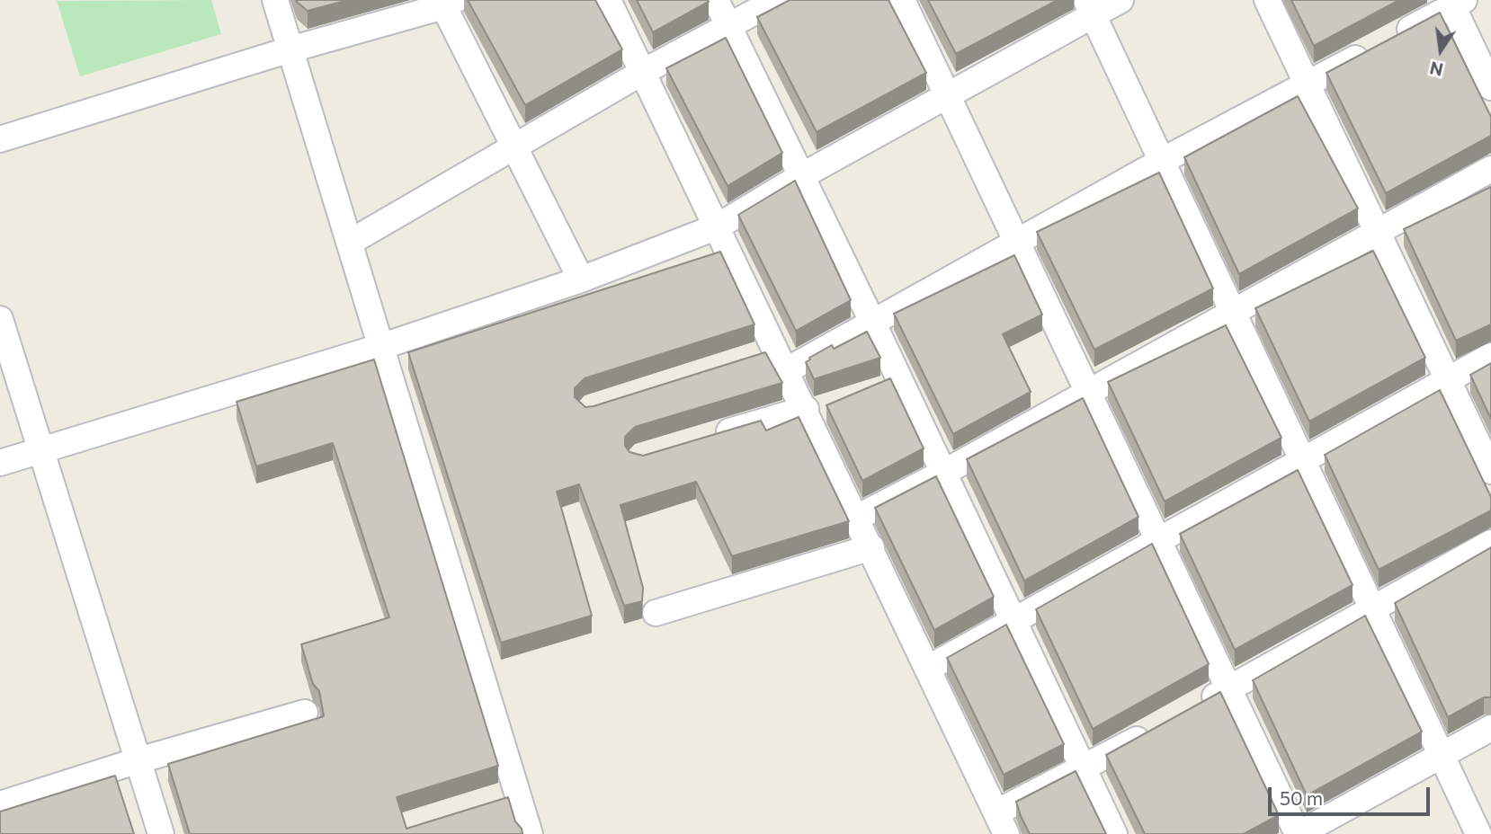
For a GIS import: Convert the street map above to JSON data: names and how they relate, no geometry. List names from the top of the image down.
{
  "scale_bar": "50 m",
  "north": "bottom"
}
